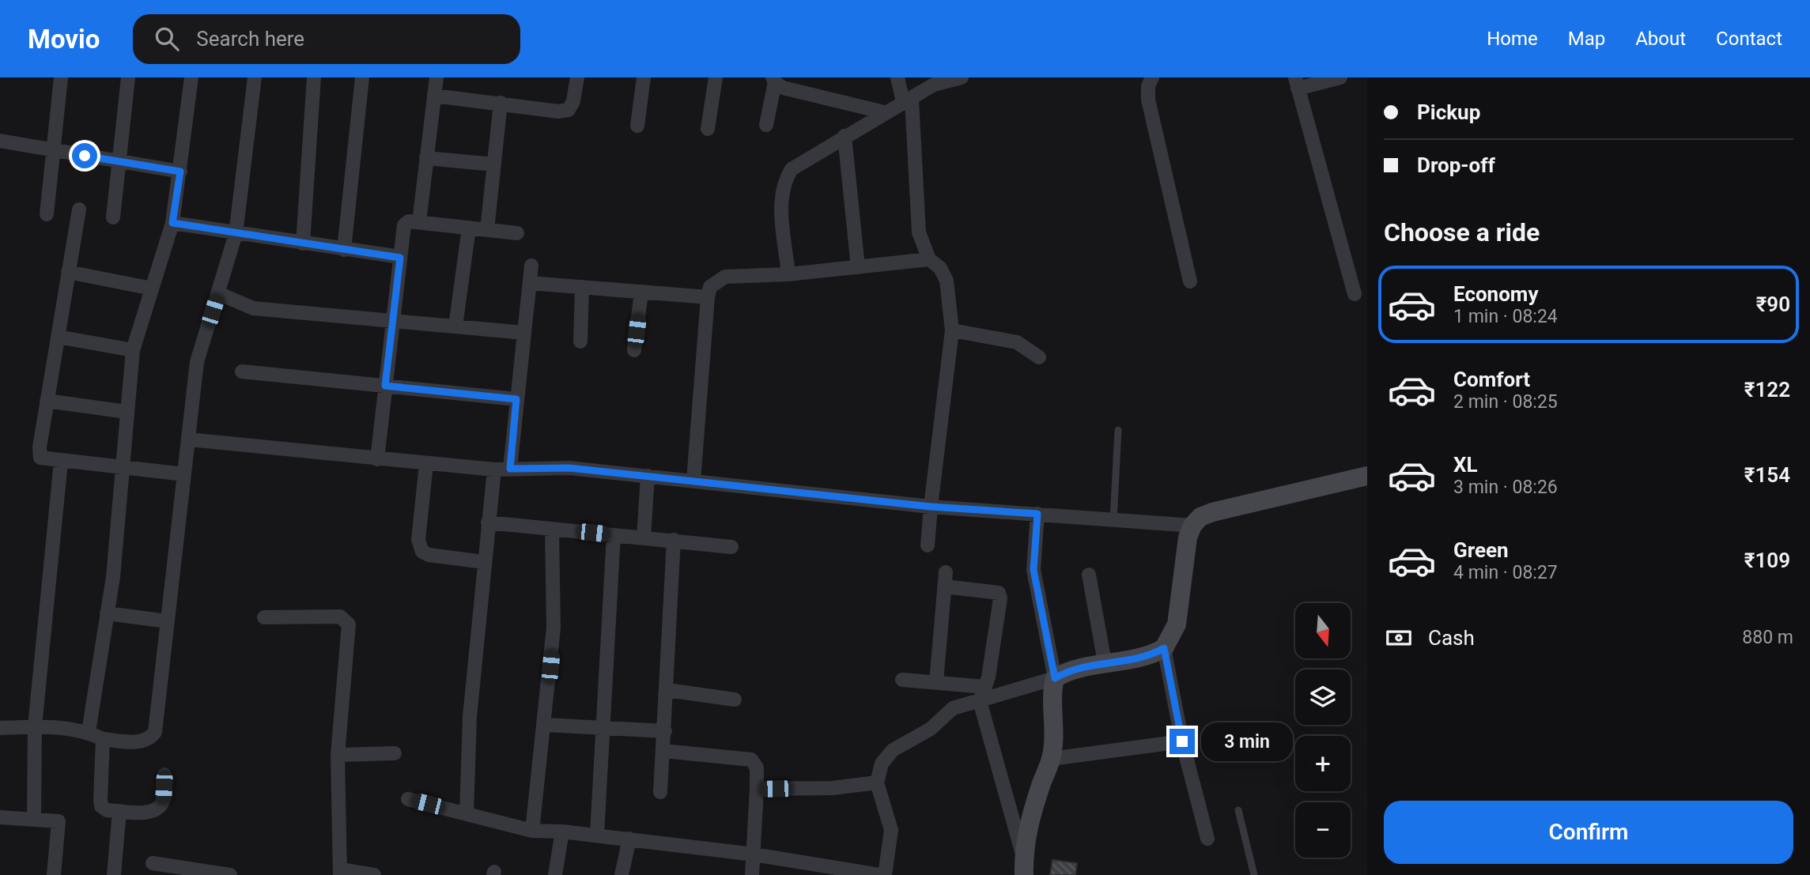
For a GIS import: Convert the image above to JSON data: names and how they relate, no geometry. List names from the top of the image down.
{
  "north": "bottom",
  "page": {
    "header": "Movio",
    "search": "Search here",
    "nav": [
      "Home",
      "Map",
      "About",
      "Contact"
    ],
    "banner": ["Pickup", "Drop-off"],
    "heading": "Choose a ride",
    "list": [
      {
        "name": "Economy",
        "note": "1 min · 08:24",
        "value": "₹90"
      },
      {
        "name": "Comfort",
        "note": "2 min · 08:25",
        "value": "₹122"
      },
      {
        "name": "XL",
        "note": "3 min · 08:26",
        "value": "₹154"
      },
      {
        "name": "Green",
        "note": "4 min · 08:27",
        "value": "₹109"
      }
    ],
    "map_buttons": ["+", "−"],
    "pay": ["Cash", "880 m"],
    "bubble": "3 min",
    "buttons": "Confirm"
  }
}
